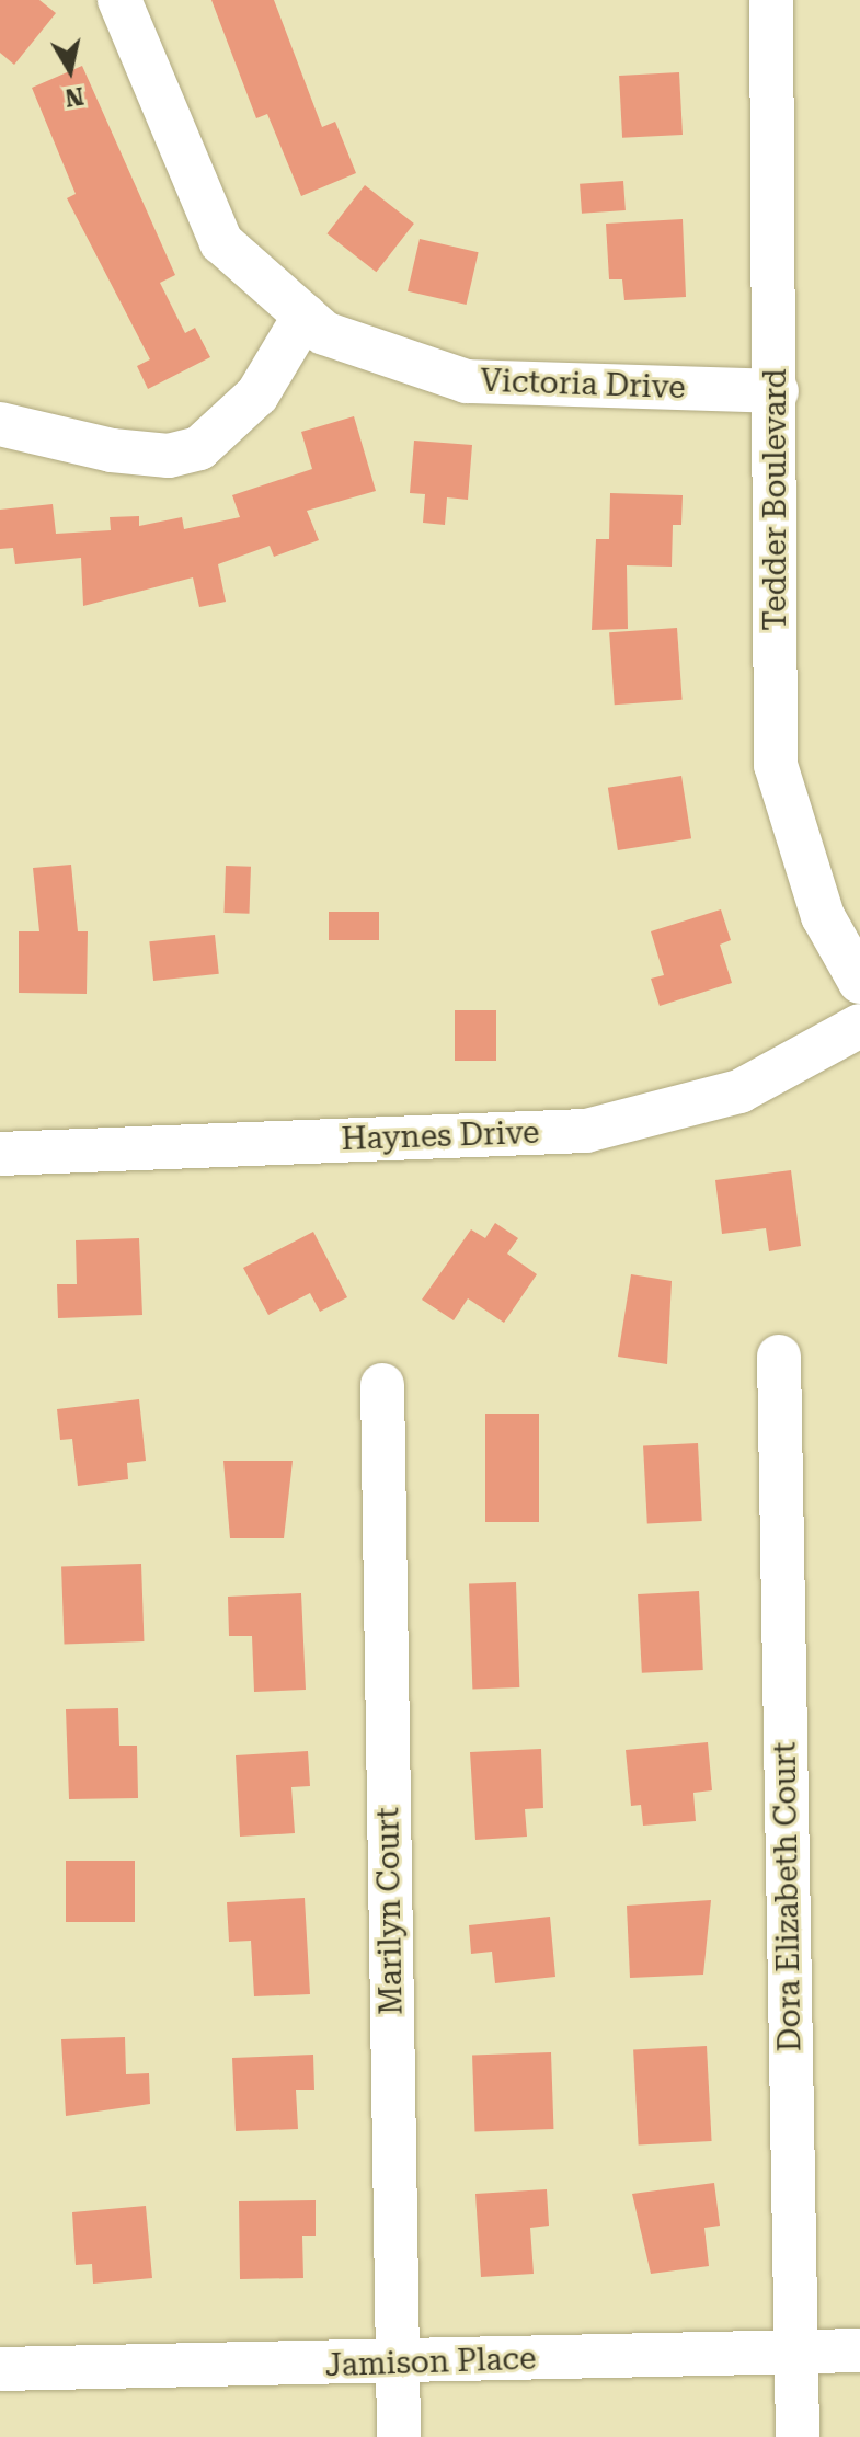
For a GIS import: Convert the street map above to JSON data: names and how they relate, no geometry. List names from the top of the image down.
{
  "streets": {
    "street": [
      "Victoria Drive",
      "Tedder Boulevard",
      "Haynes Drive",
      "Dora Elizabeth Court",
      "Marilyn Court",
      "Jamison Place"
    ]
  },
  "crossings": [
    ["Victoria Drive", "Tedder Boulevard"],
    ["Dora Elizabeth Court", "Jamison Place"],
    ["Marilyn Court", "Jamison Place"]
  ],
  "north": "bottom"
}
